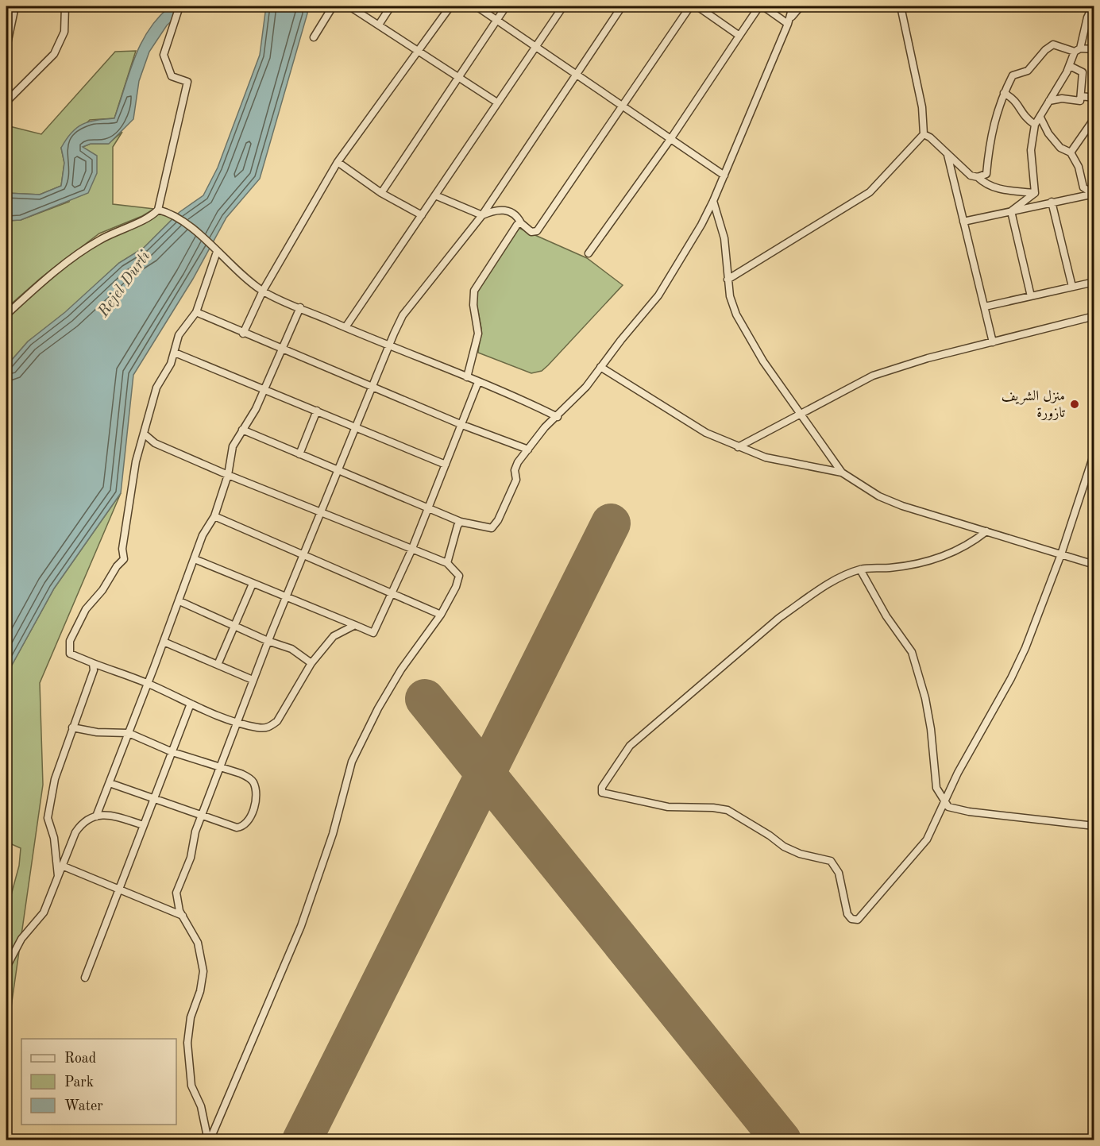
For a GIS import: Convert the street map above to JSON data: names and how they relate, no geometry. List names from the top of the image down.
{
  "water": ["Rejel Durti"],
  "places": ["منزل الشريف تازورة"],
  "legend": ["Road", "Park", "Water"]
}
